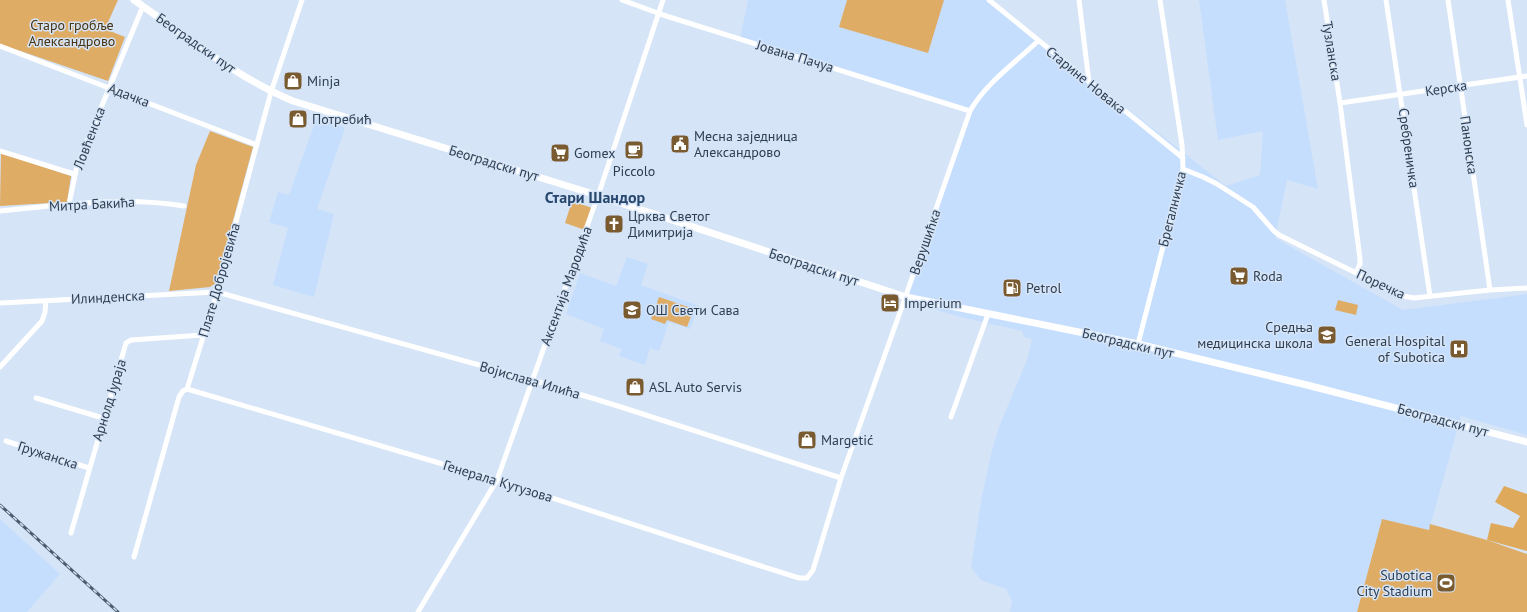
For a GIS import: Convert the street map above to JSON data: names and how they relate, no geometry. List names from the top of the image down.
{
  "streets": {
    "main road": ["Београдски пут"],
    "street": [
      "Тузланска",
      "Јована Пачуа",
      "Старине Новака",
      "Керска",
      "Адачка",
      "Ловћенска",
      "Панонска",
      "Сребреничка",
      "Митра Бакића",
      "Брегалничка",
      "Верушићка",
      "Плате Добројевића",
      "Поречка",
      "Аксентија Мародића",
      "Илинденска",
      "Војислава Илића",
      "Арнолд Јураја",
      "Гружанска",
      "Генерала Кутузова"
    ]
  },
  "crossings": [
    ["Београдски пут", "Ловћенска"],
    ["Београдски пут", "Брегалничка"],
    ["Београдски пут", "Верушићка"],
    ["Београдски пут", "Плате Добројевића"],
    ["Београдски пут", "Аксентија Мародића"],
    ["Тузланска", "Керска"],
    ["Тузланска", "Поречка"],
    ["Јована Пачуа", "Верушићка"],
    ["Јована Пачуа", "Аксентија Мародића"],
    ["Старине Новака", "Брегалничка"],
    ["Старине Новака", "Верушићка"],
    ["Керска", "Панонска"],
    ["Керска", "Сребреничка"],
    ["Адачка", "Ловћенска"],
    ["Адачка", "Плате Добројевића"],
    ["Ловћенска", "Митра Бакића"],
    ["Панонска", "Поречка"],
    ["Сребреничка", "Поречка"],
    ["Брегалничка", "Поречка"],
    ["Верушићка", "Војислава Илића"],
    ["Верушићка", "Генерала Кутузова"],
    ["Плате Добројевића", "Илинденска"],
    ["Плате Добројевића", "Војислава Илића"],
    ["Плате Добројевића", "Арнолд Јураја"],
    ["Плате Добројевића", "Генерала Кутузова"],
    ["Аксентија Мародића", "Војислава Илића"],
    ["Аксентија Мародића", "Генерала Кутузова"],
    ["Илинденска", "Војислава Илића"],
    ["Арнолд Јураја", "Гружанска"]
  ],
  "districts": ["Стари Шандор"],
  "parks": ["Старо гробље Александрово"],
  "places": {
    "shop": [
      "Minja",
      "Потребић",
      "ASL Auto Servis",
      "Margetić"
    ],
    "public building": ["Месна заједница Александрово"],
    "cafe": ["Piccolo"],
    "supermarket": ["Gomex", "Roda"],
    "church": ["Црква Светог Димитрија"],
    "fuel station": ["Petrol"],
    "hotel": ["Imperium"],
    "school or university": ["ОШ Свети Сава", "Средња медицинска школа"],
    "hospital": ["General Hospital of Subotica"],
    "sports": ["Subotica City Stadium"]
  }
}
